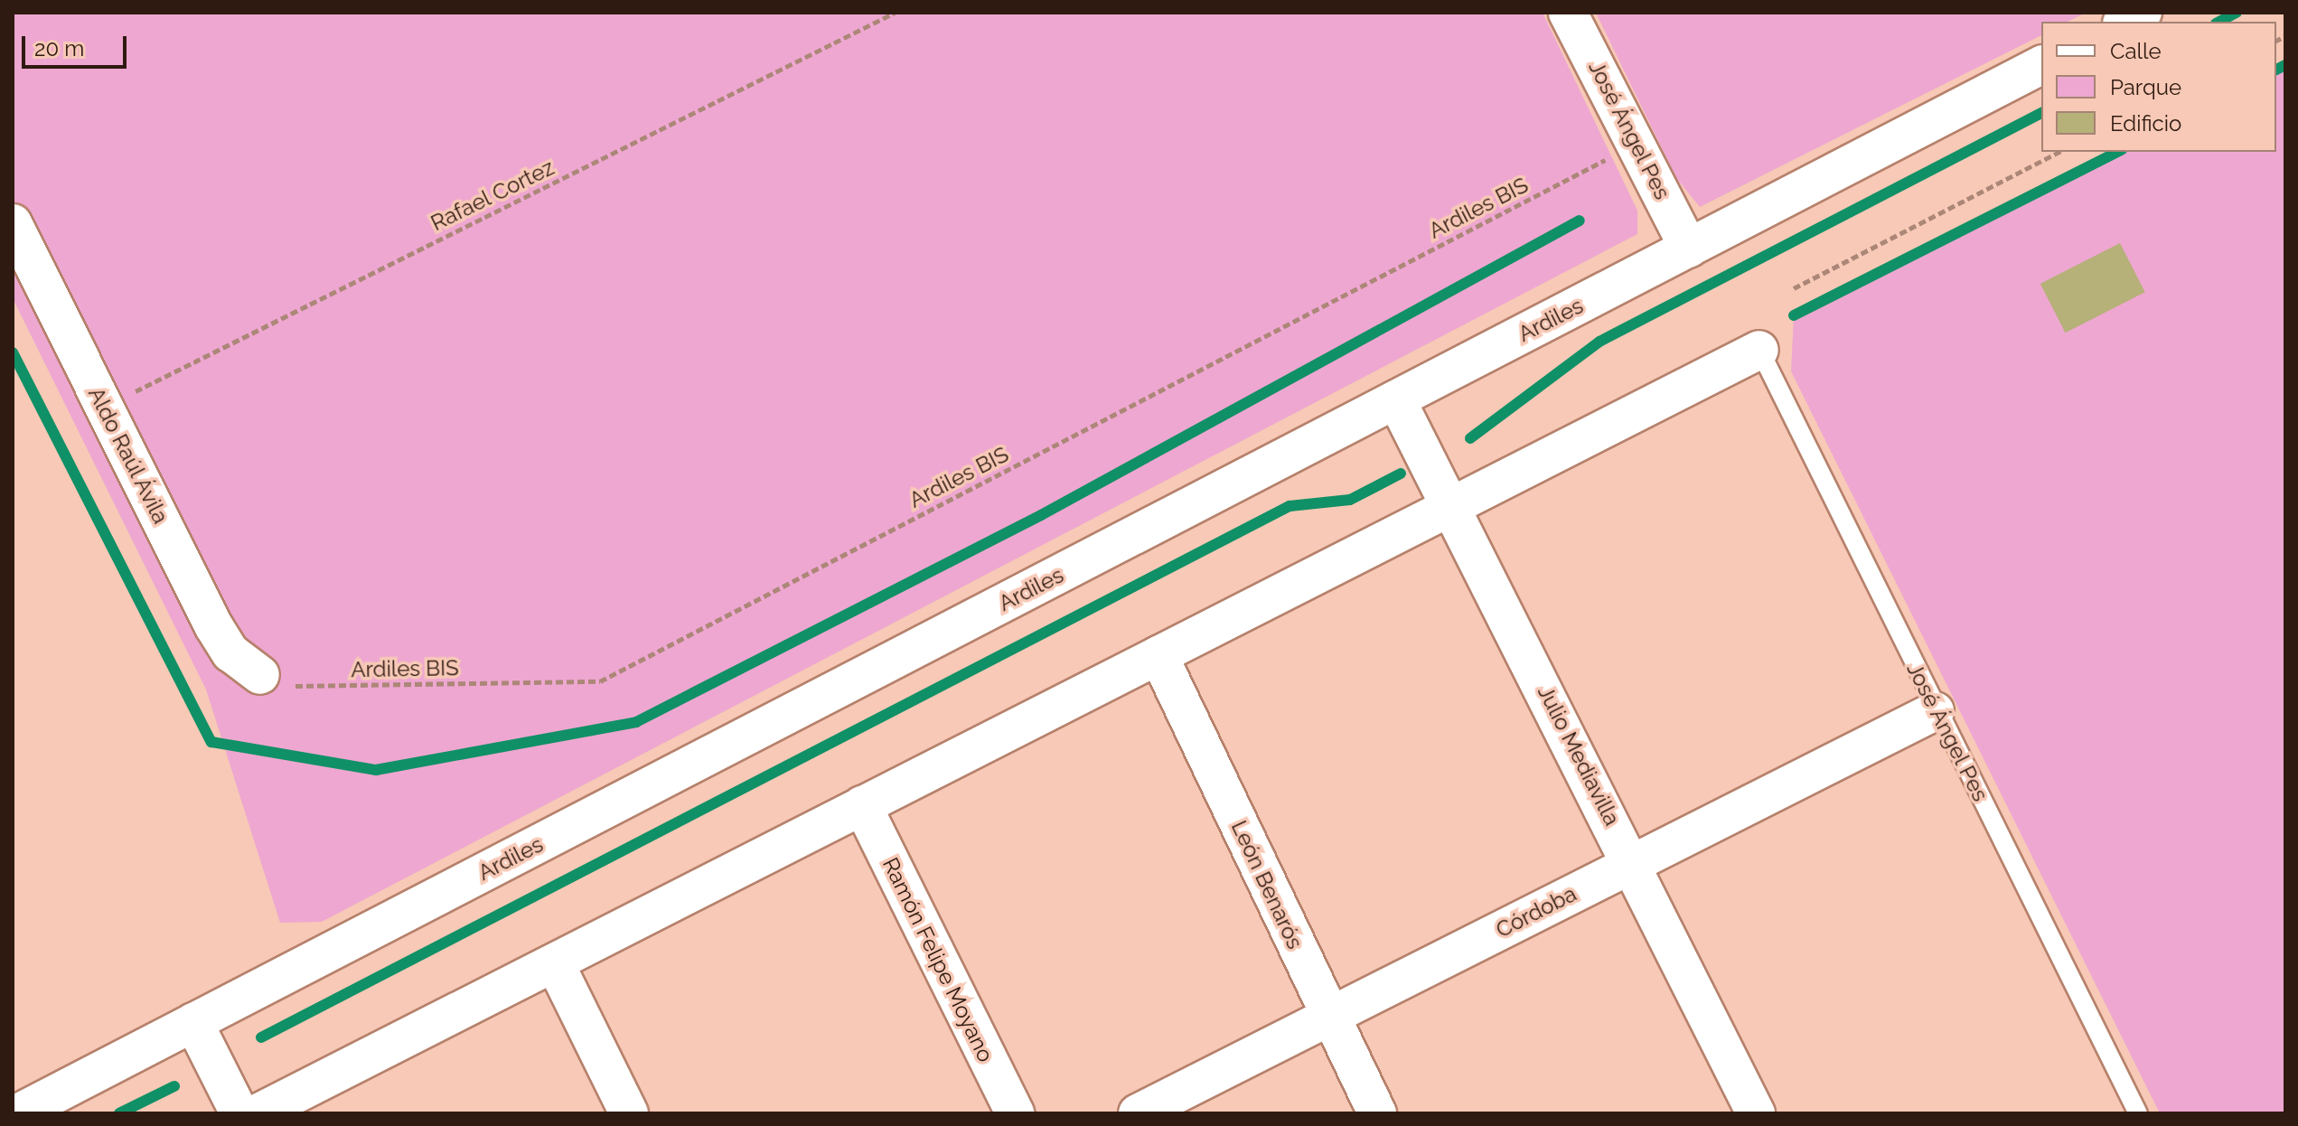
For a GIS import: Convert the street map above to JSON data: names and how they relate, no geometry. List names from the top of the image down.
{
  "streets": {
    "street": [
      "José Ángel Pes",
      "Ardiles",
      "Aldo Raúl Ávila",
      "Julio Mediavilla",
      "León Benarós",
      "Córdoba",
      "Ramón Felipe Moyano"
    ],
    "path": ["Rafael Cortez", "Ardiles BIS"]
  },
  "crossings": [
    ["José Ángel Pes", "Ardiles BIS"],
    ["José Ángel Pes", "Ardiles"],
    ["José Ángel Pes", "Córdoba"],
    ["Rafael Cortez", "Aldo Raúl Ávila"],
    ["Ardiles BIS", "Aldo Raúl Ávila"],
    ["Ardiles", "Julio Mediavilla"],
    ["Julio Mediavilla", "Córdoba"],
    ["León Benarós", "Córdoba"]
  ],
  "legend": ["Calle", "Parque", "Edificio"],
  "scale_bar": "20 m"
}
